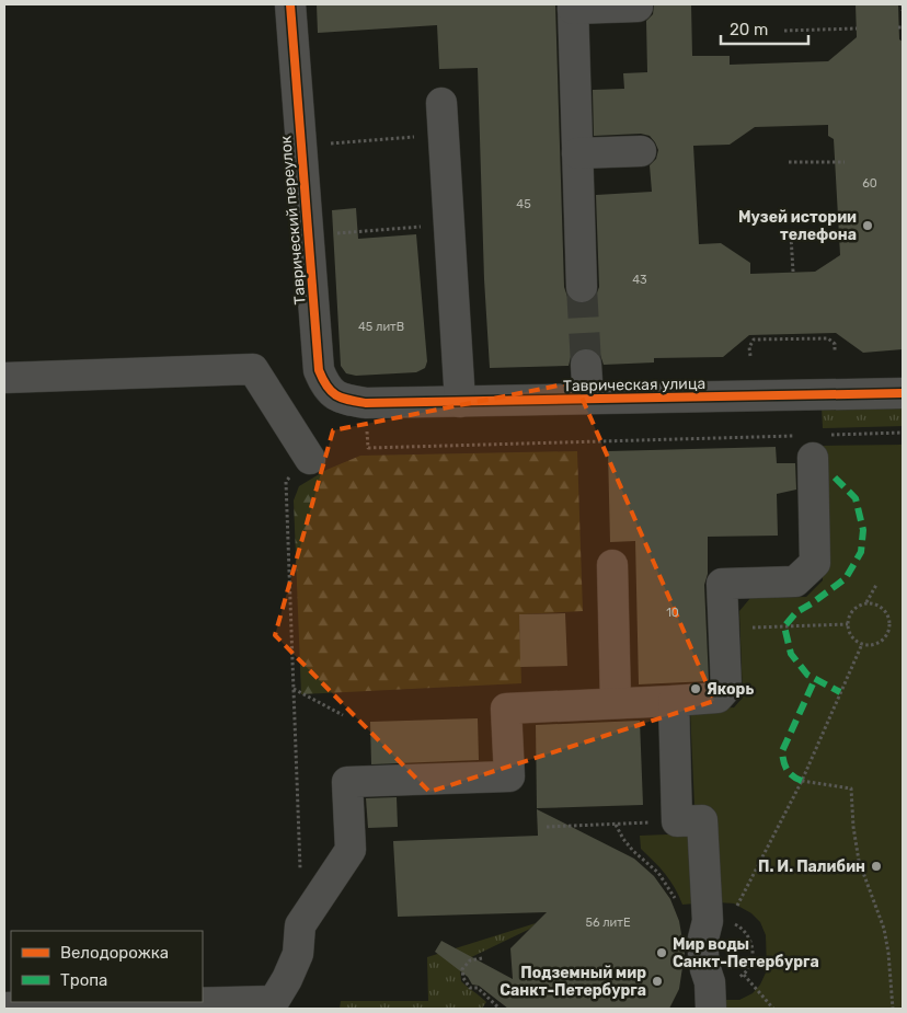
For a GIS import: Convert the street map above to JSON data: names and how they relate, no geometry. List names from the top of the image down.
{
  "streets": {
    "street": ["Таврический переулок", "Таврическая улица"]
  },
  "crossings": [
    ["Таврический переулок", "Таврическая улица"]
  ],
  "places": [
    "Музей истории телефона",
    "Якорь",
    "П. И. Палибин",
    "Мир воды Санкт-Петербурга",
    "Подземный мир Санкт-Петербурга"
  ],
  "house_numbers": [
    "60",
    "45",
    "43",
    "45 литВ",
    "10",
    "56 литЕ"
  ],
  "legend": ["Велодорожка", "Тропа"],
  "scale_bar": "20 m"
}
